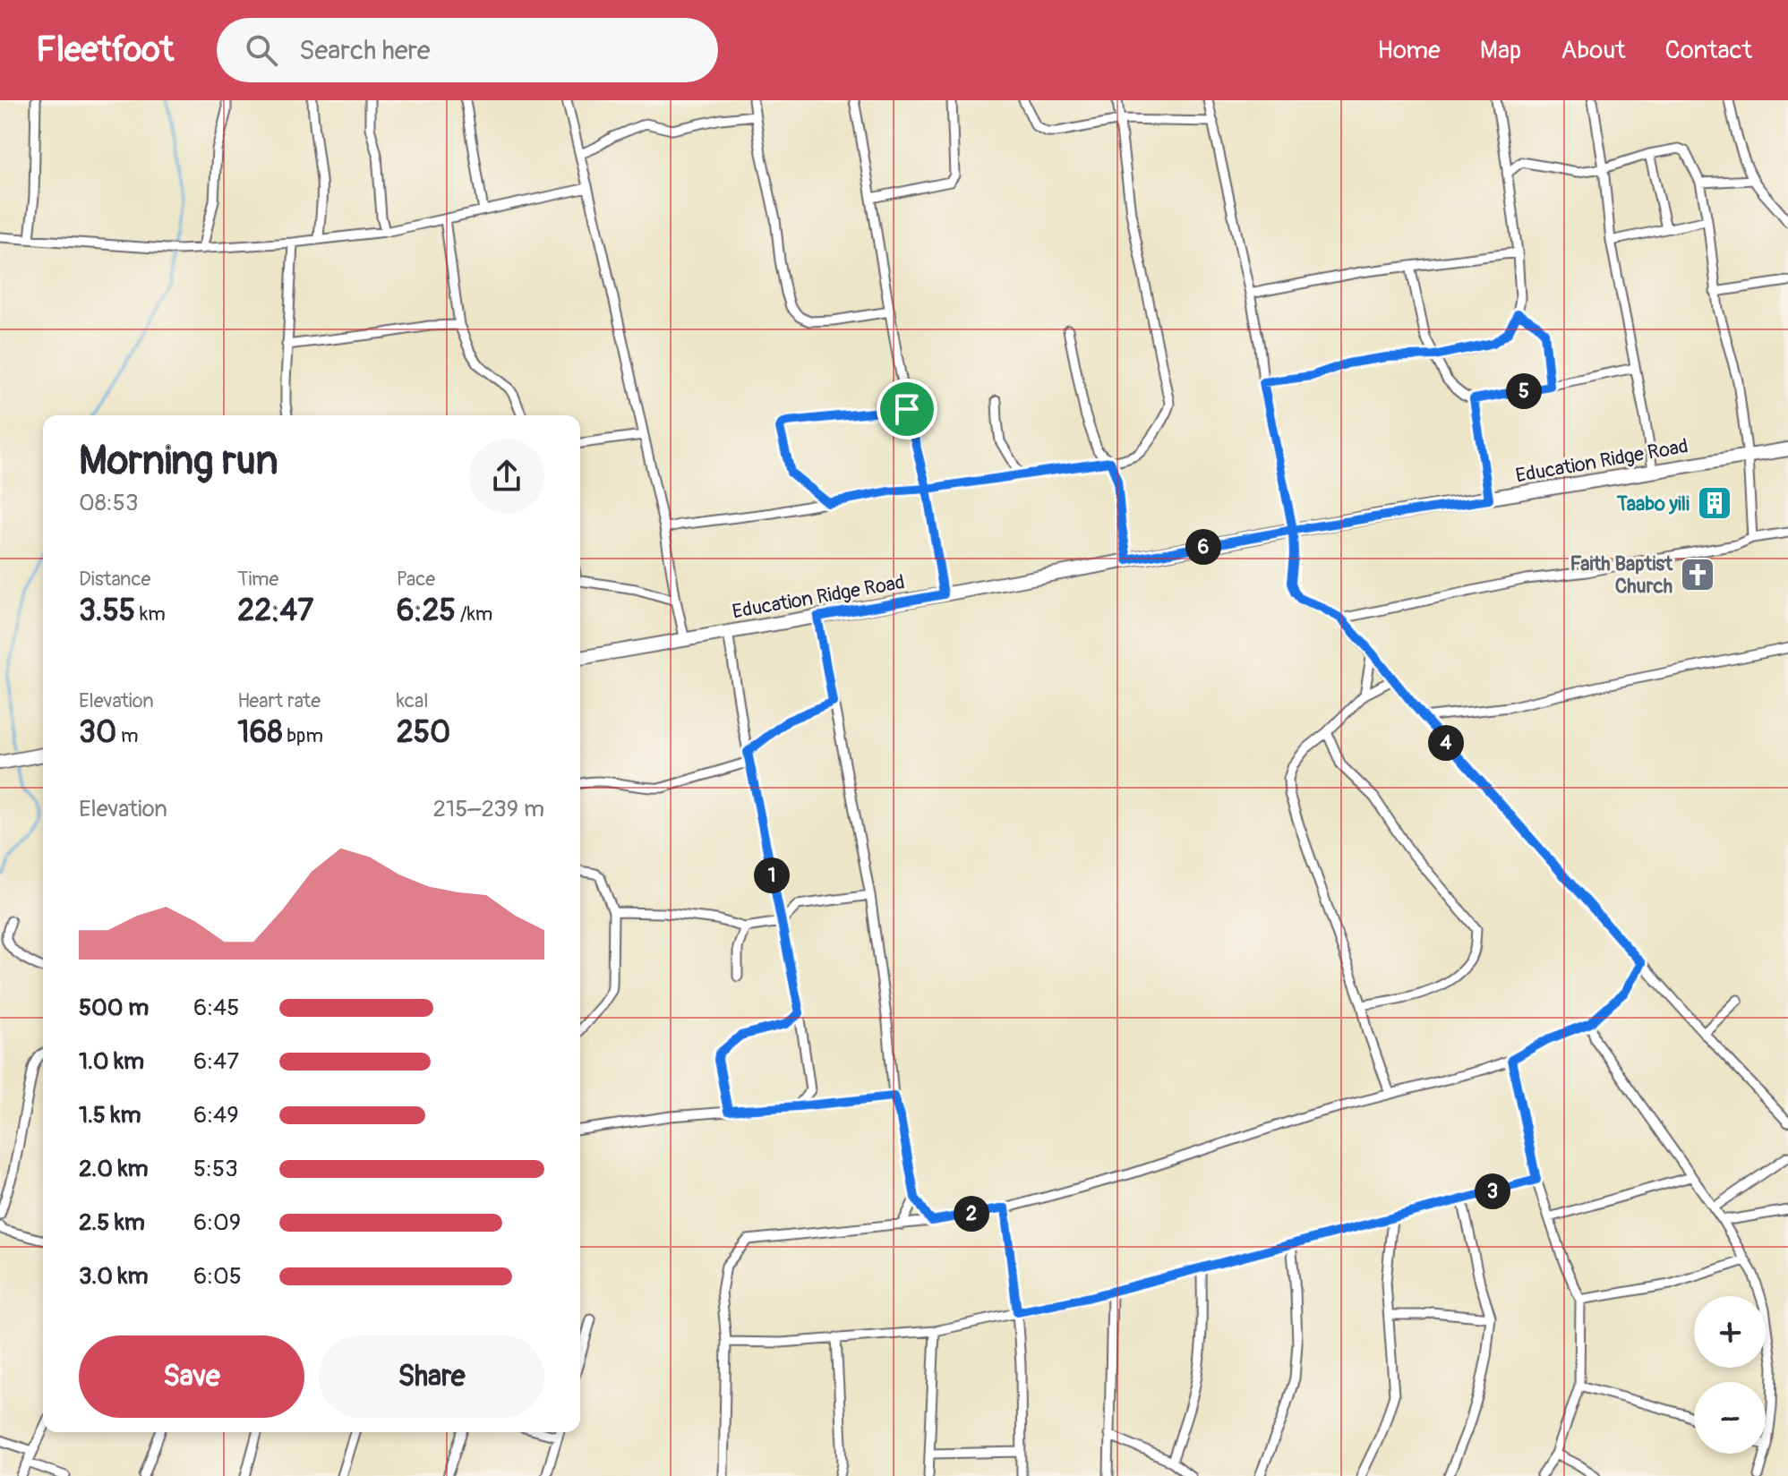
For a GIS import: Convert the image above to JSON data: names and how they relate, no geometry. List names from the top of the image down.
{
  "streets": {
    "main road": ["Education Ridge Road"]
  },
  "places": {
    "building": ["Taabo yili"],
    "church": ["Faith Baptist Church"]
  },
  "page": {
    "header": "Fleetfoot",
    "search": "Search here",
    "nav": [
      "Home",
      "Map",
      "About",
      "Contact"
    ],
    "pins": [
      "5",
      "6",
      "4",
      "1",
      "3",
      "2"
    ],
    "heading": ["Morning run", "08:53"],
    "stats": [
      ["Distance", "3.55 km"],
      ["Time", "22:47"],
      ["Pace", "6:25 /km"],
      ["Elevation", "30 m"],
      ["Heart rate", "168 bpm"],
      ["kcal", "250"]
    ],
    "chart": ["Elevation", "215–239 m"],
    "list": [
      {
        "name": "500 m",
        "note": "6:45"
      },
      {
        "name": "1.0 km",
        "note": "6:47"
      },
      {
        "name": "1.5 km",
        "note": "6:49"
      },
      {
        "name": "2.0 km",
        "note": "5:53"
      },
      {
        "name": "2.5 km",
        "note": "6:09"
      },
      {
        "name": "3.0 km",
        "note": "6:05"
      }
    ],
    "map_buttons": ["+", "−"],
    "buttons": ["Save", "Share"]
  }
}
